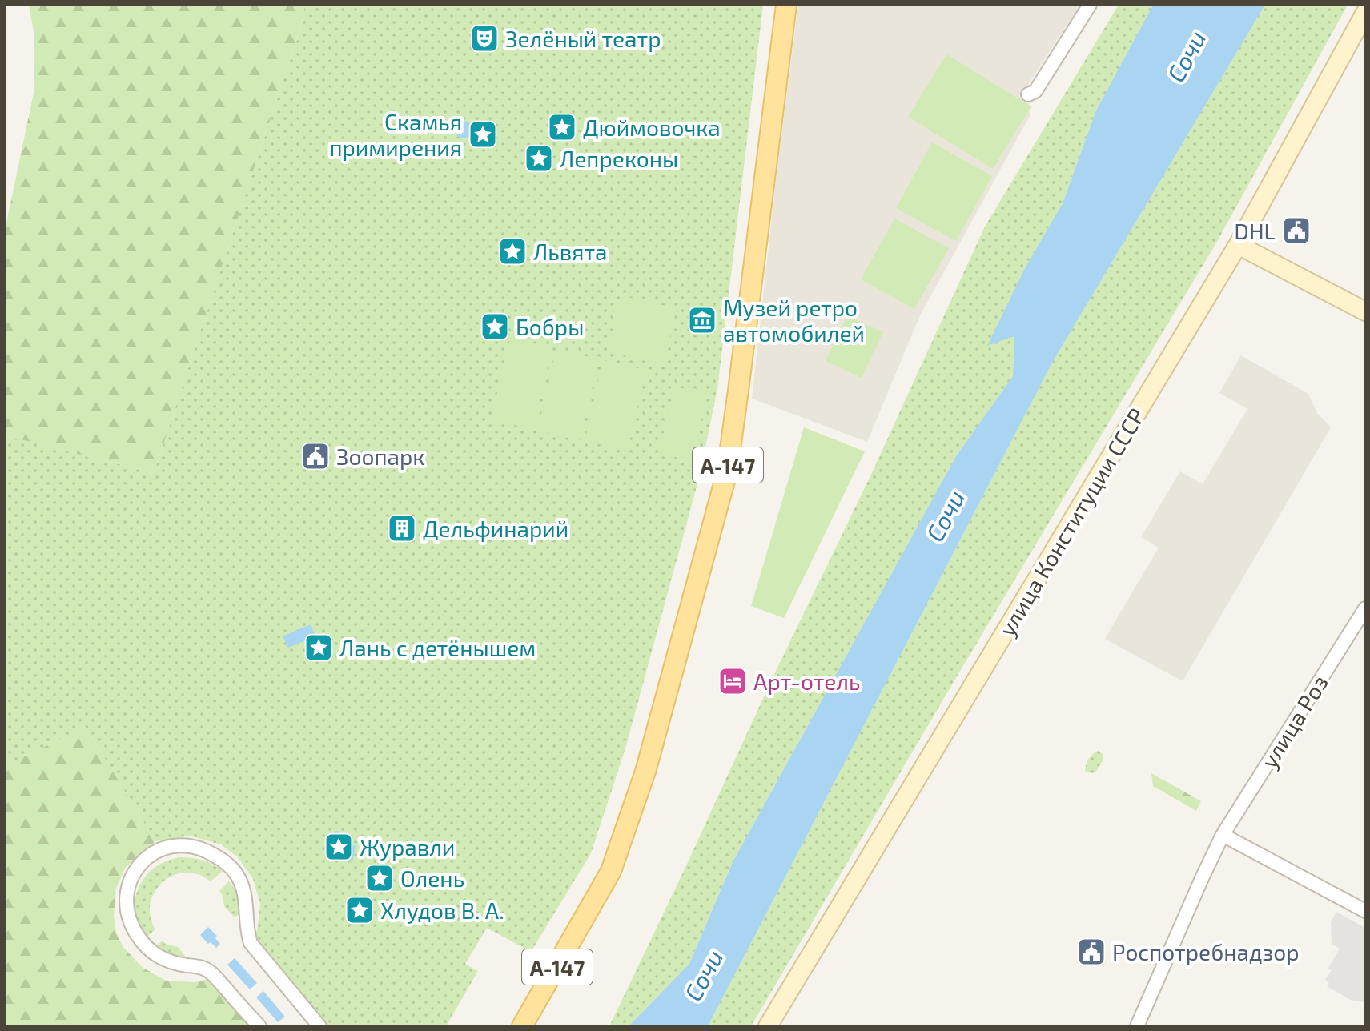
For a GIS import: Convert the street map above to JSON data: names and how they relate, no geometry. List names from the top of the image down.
{
  "streets": {
    "main road": ["А-147", "улица Конституции СССР"],
    "street": ["улица Роз"]
  },
  "water": ["Сочи"],
  "places": {
    "theatre": ["Зелёный театр"],
    "place": [
      "Дюймовочка",
      "Скамья примирения",
      "Лепреконы",
      "Львята",
      "Бобры",
      "Лань с детёнышем",
      "Журавли",
      "Олень",
      "Хлудов В. А."
    ],
    "public building": ["DHL", "Зоопарк", "Роспотребнадзор"],
    "museum": ["Музей ретро автомобилей"],
    "building": ["Дельфинарий"],
    "hotel": ["Арт-отель"]
  }
}
